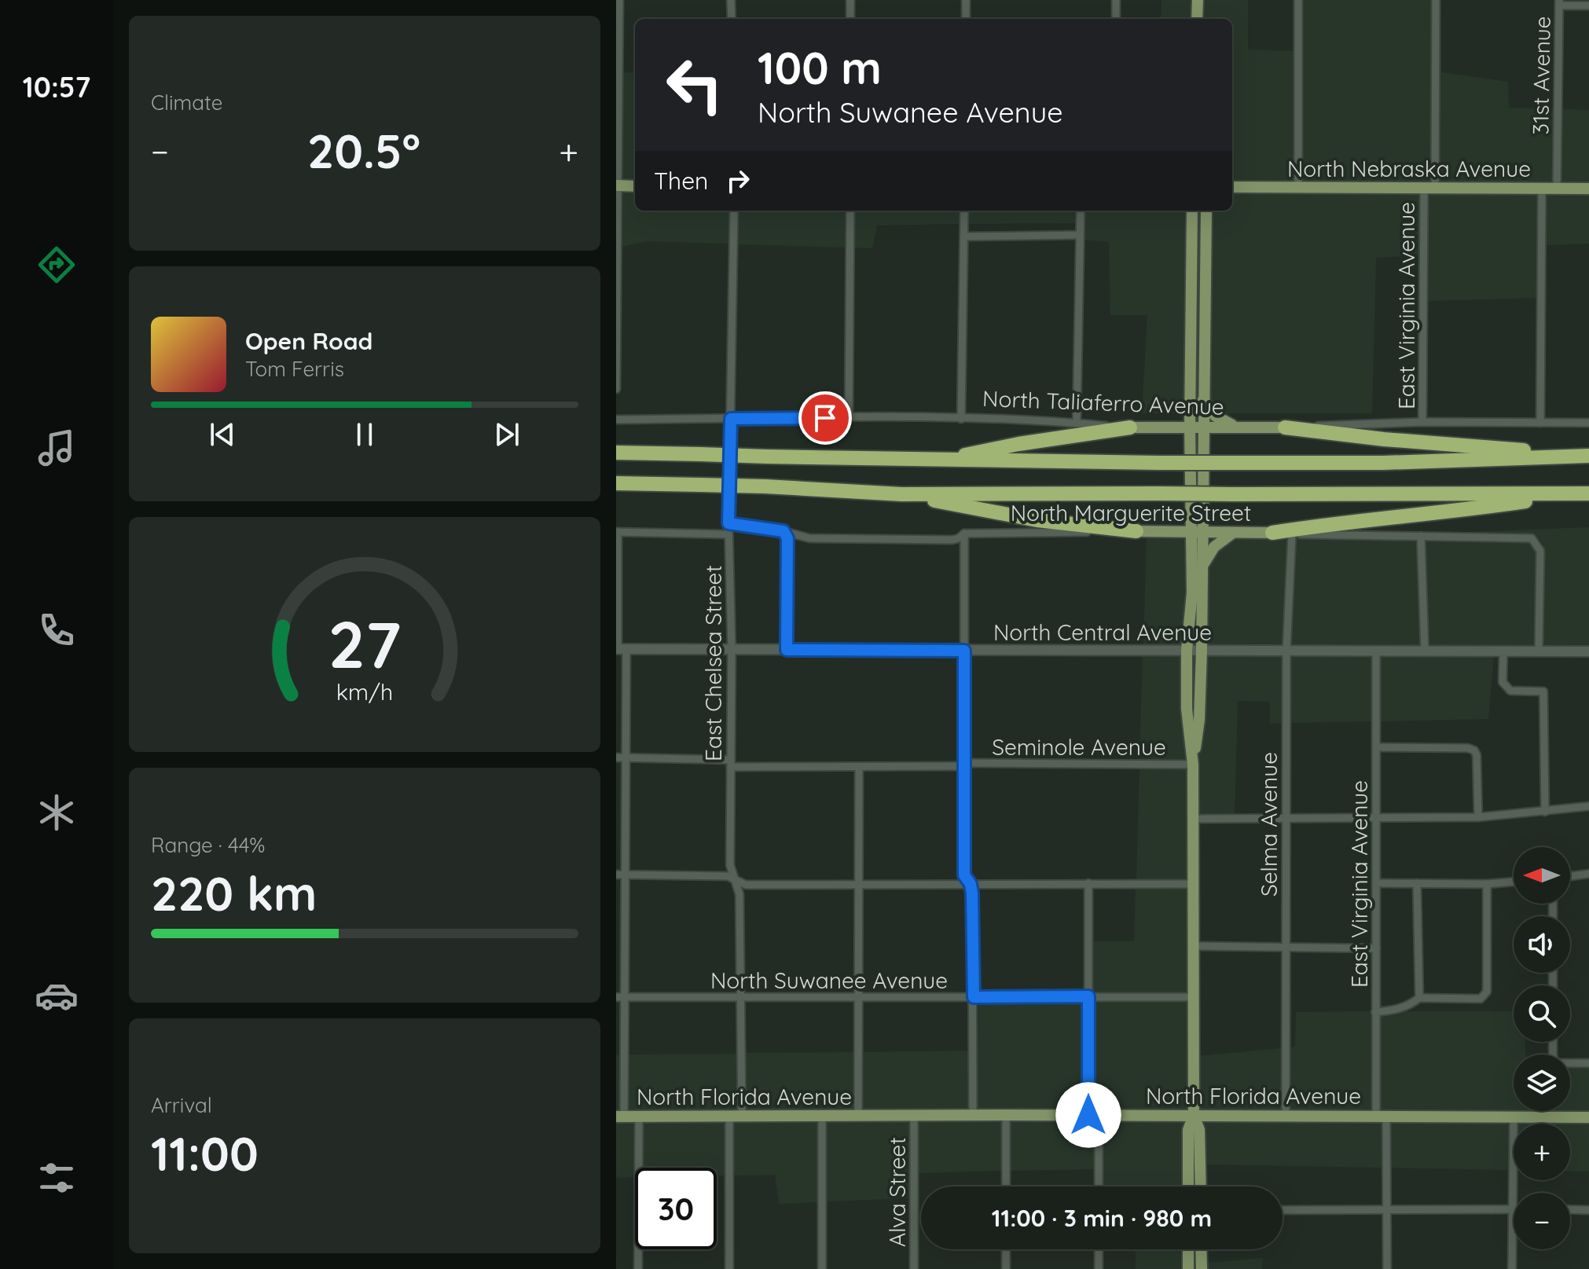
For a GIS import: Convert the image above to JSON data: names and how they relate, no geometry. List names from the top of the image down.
{
  "streets": {
    "main road": [
      "North Nebraska Avenue",
      "North Taliaferro Avenue",
      "North Marguerite Street",
      "North Florida Avenue"
    ],
    "street": [
      "31st Avenue",
      "East Virginia Avenue",
      "North Central Avenue",
      "East Chelsea Street",
      "Seminole Avenue",
      "Selma Avenue",
      "North Suwanee Avenue",
      "Alva Street"
    ]
  },
  "crossings": [
    ["31st Avenue", "North Nebraska Avenue"],
    ["North Nebraska Avenue", "East Virginia Avenue"],
    ["East Virginia Avenue", "North Taliaferro Avenue"],
    ["East Virginia Avenue", "North Central Avenue"],
    ["East Virginia Avenue", "North Florida Avenue"],
    ["North Taliaferro Avenue", "East Chelsea Street"],
    ["North Marguerite Street", "North Central Avenue"],
    ["North Marguerite Street", "East Chelsea Street"],
    ["North Marguerite Street", "Selma Avenue"],
    ["North Central Avenue", "East Chelsea Street"],
    ["North Central Avenue", "Selma Avenue"],
    ["East Chelsea Street", "Seminole Avenue"],
    ["East Chelsea Street", "North Suwanee Avenue"],
    ["East Chelsea Street", "North Florida Avenue"],
    ["Selma Avenue", "North Florida Avenue"],
    ["North Florida Avenue", "Alva Street"]
  ],
  "north": "left",
  "page": {
    "tabs": "10:57",
    "tile": [
      "Climate",
      ["Range · 44%", "220 km"],
      ["Arrival", "11:00"]
    ],
    "turn": ["100 m", "North Suwanee Avenue"],
    "heat": ["−", "20.5°", "+"],
    "then": "Then",
    "song": ["Open Road", "Tom Ferris"],
    "map_buttons": ["+", "−"],
    "limit": "30",
    "trip": "11:00 · 3 min · 980 m",
    "gauge": ["27", "km/h"]
  }
}
